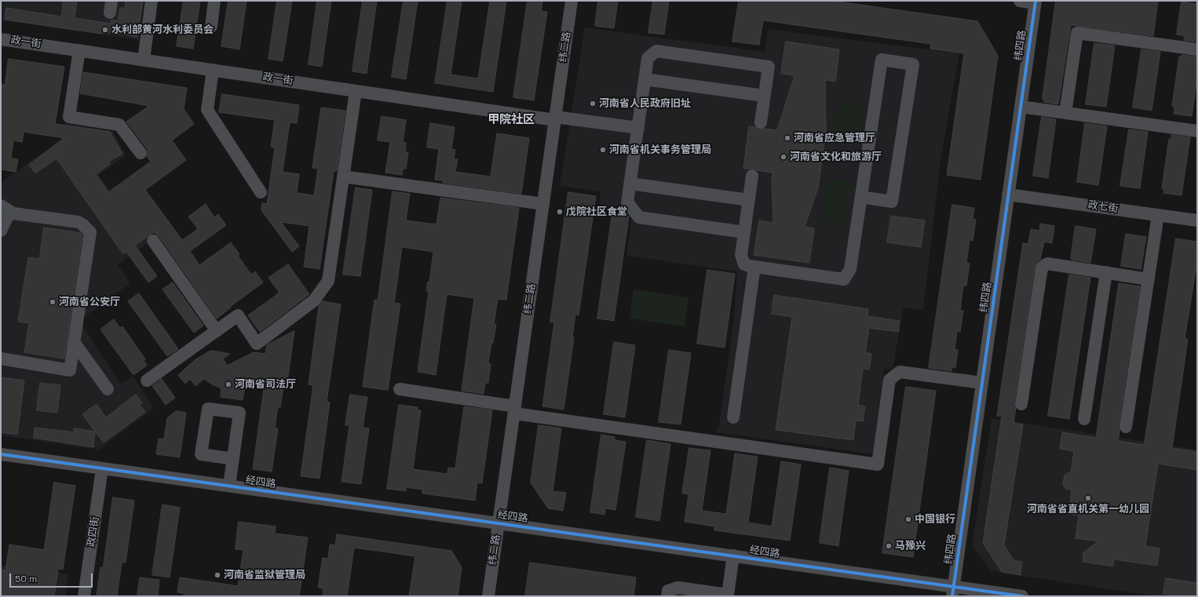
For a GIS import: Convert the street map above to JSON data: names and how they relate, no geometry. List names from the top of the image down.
{
  "streets": {
    "street": [
      "政一街",
      "纬四路",
      "纬二路",
      "政七街",
      "经四路",
      "政四街"
    ]
  },
  "crossings": [
    ["政一街", "纬二路"],
    ["纬四路", "政七街"],
    ["纬四路", "经四路"],
    ["纬二路", "经四路"],
    ["经四路", "政四街"]
  ],
  "districts": ["甲院社区"],
  "places": [
    "水利部黄河水利委员会",
    "河南省人民政府旧址",
    "河南省应急管理厅",
    "河南省机关事务管理局",
    "河南省文化和旅游厅",
    "戊院社区食堂",
    "河南省公安厅",
    "河南省司法厅",
    "河南省省直机关第一幼儿园",
    "中国银行",
    "马豫兴",
    "河南省监狱管理局"
  ],
  "scale_bar": "50 m"
}
